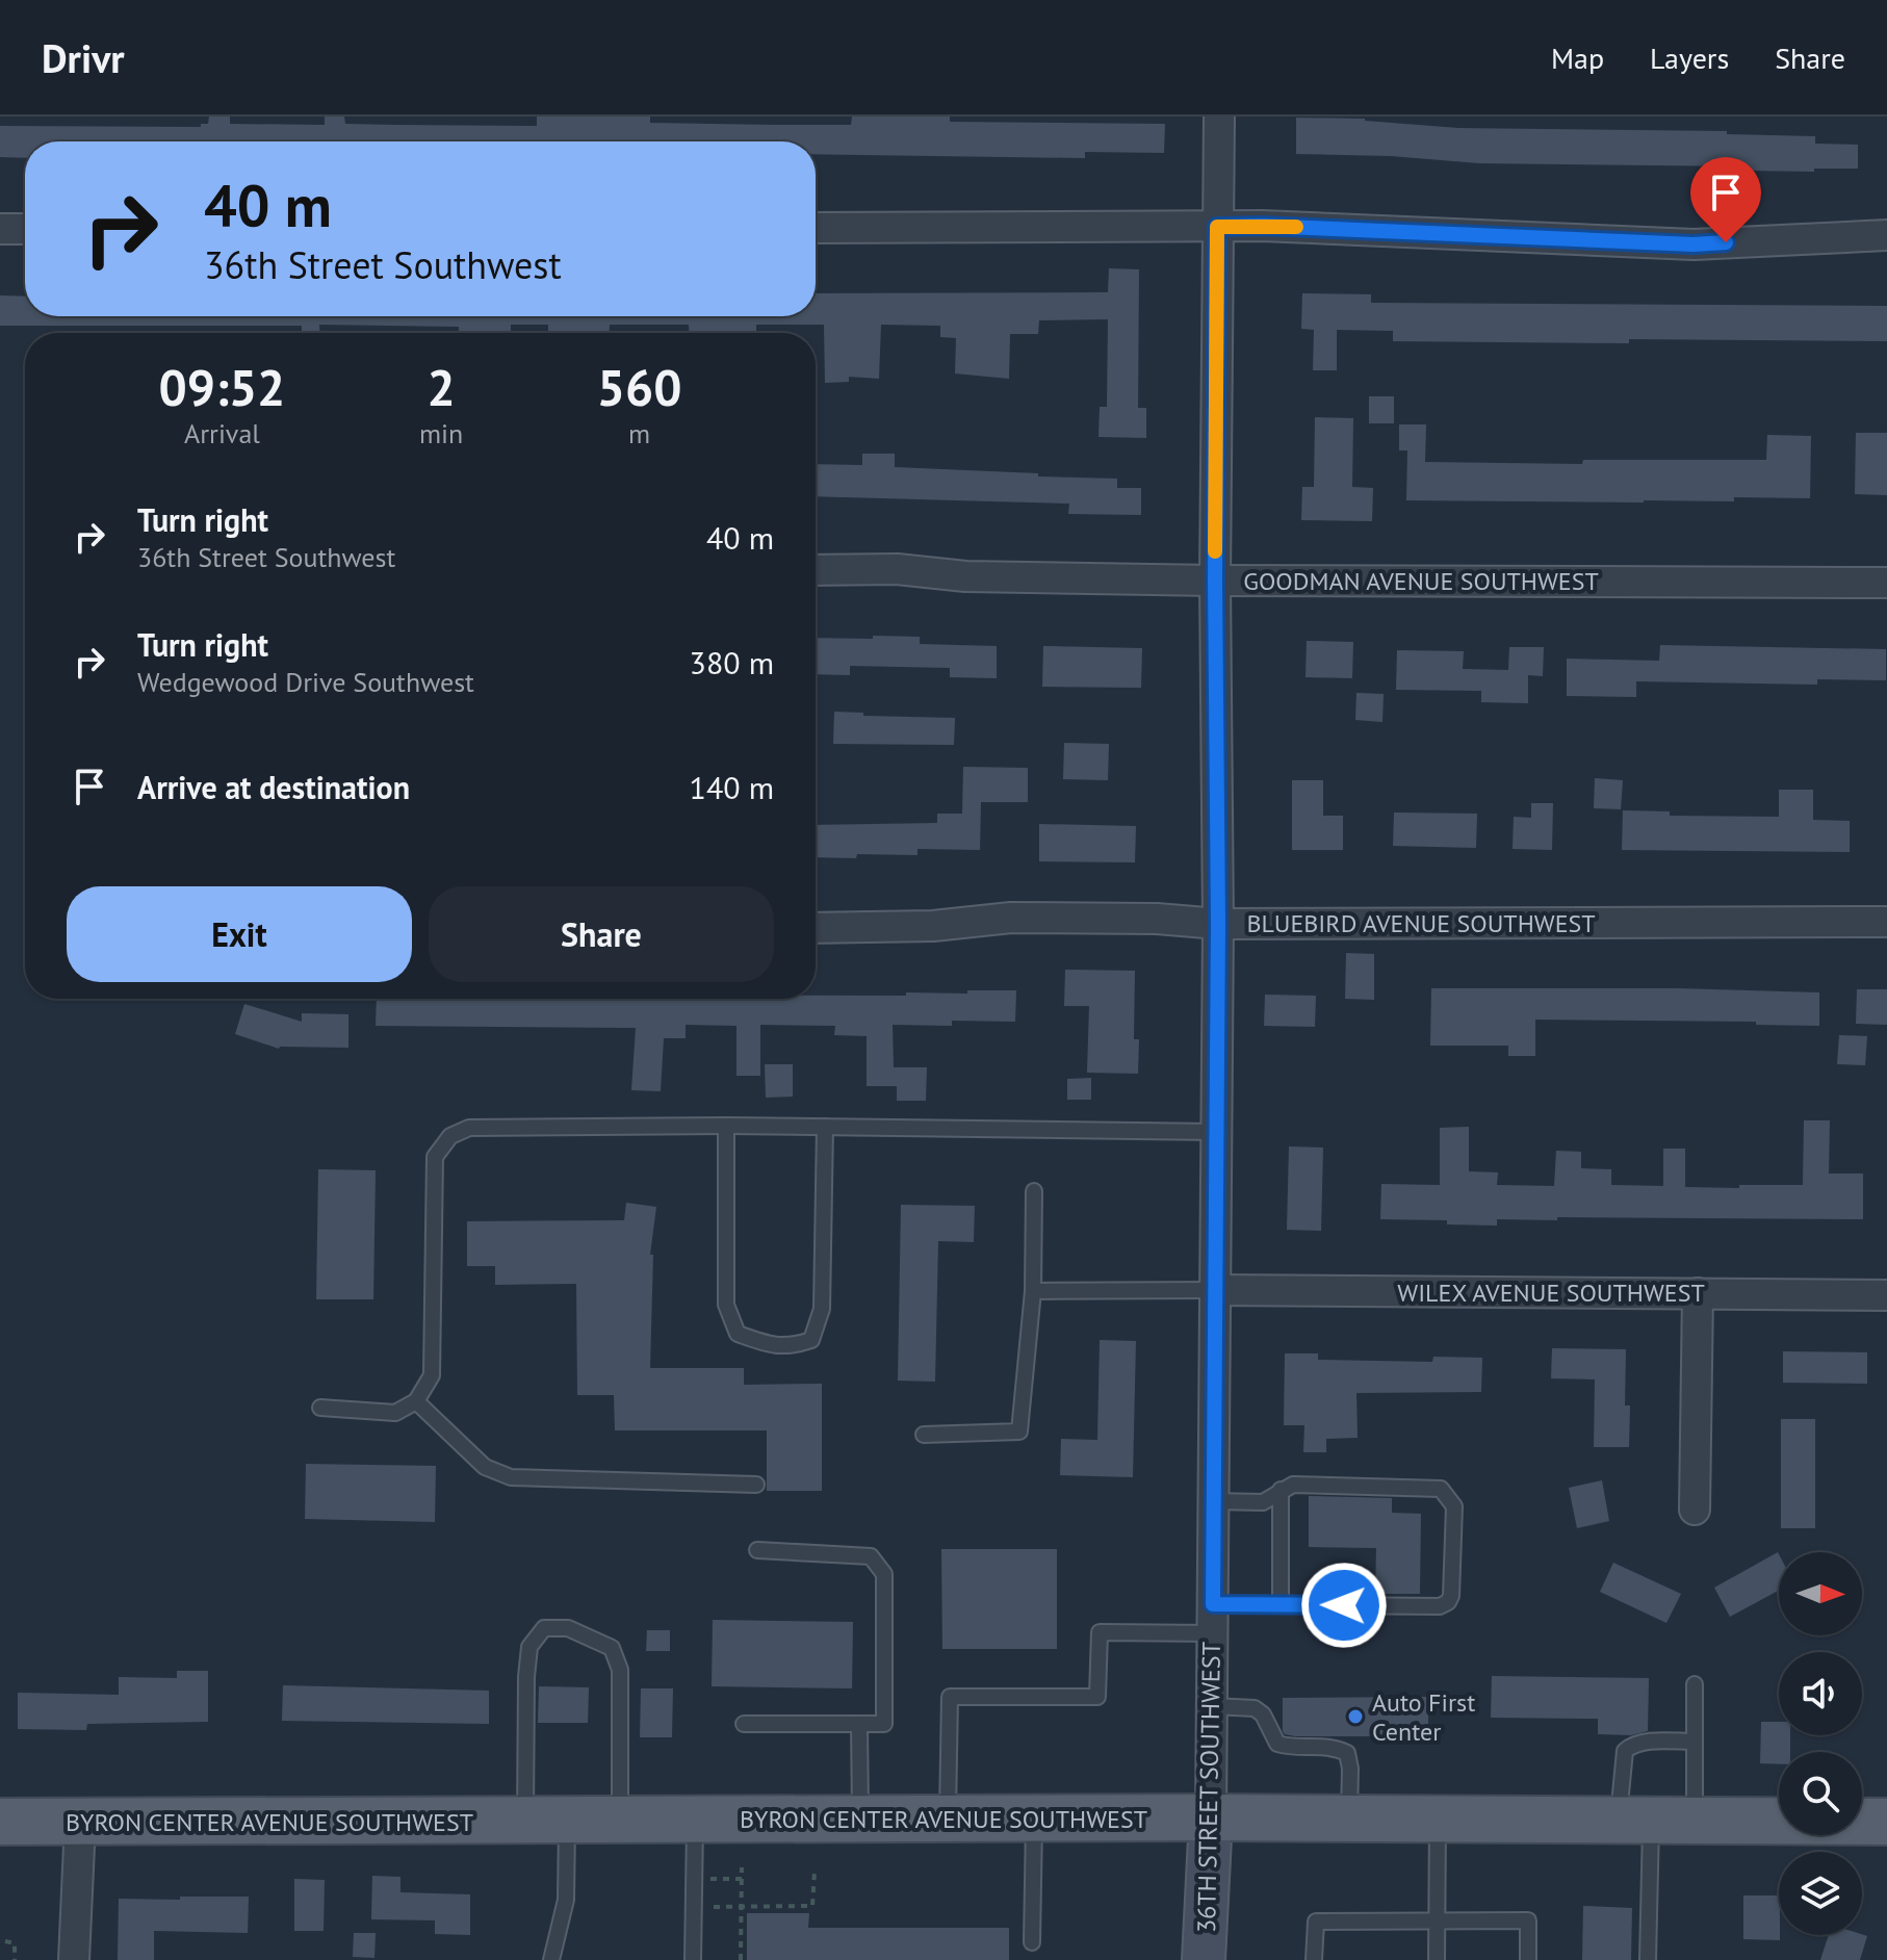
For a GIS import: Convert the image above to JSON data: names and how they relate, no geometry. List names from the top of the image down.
{
  "streets": {
    "main road": ["BYRON CENTER AVENUE SOUTHWEST"],
    "street": [
      "GOODMAN AVENUE SOUTHWEST",
      "BLUEBIRD AVENUE SOUTHWEST",
      "WILEX AVENUE SOUTHWEST",
      "36TH STREET SOUTHWEST"
    ]
  },
  "crossings": [
    ["GOODMAN AVENUE SOUTHWEST", "36TH STREET SOUTHWEST"],
    ["BLUEBIRD AVENUE SOUTHWEST", "36TH STREET SOUTHWEST"],
    ["WILEX AVENUE SOUTHWEST", "36TH STREET SOUTHWEST"],
    ["36TH STREET SOUTHWEST", "BYRON CENTER AVENUE SOUTHWEST"]
  ],
  "places": ["Auto First Center"],
  "north": "right",
  "page": {
    "header": "Drivr",
    "nav": ["Map", "Layers", "Share"],
    "turn": ["40 m", "36th Street Southwest"],
    "eta": [
      "09:52",
      "Arrival",
      "2",
      "min",
      "560",
      "m"
    ],
    "list": [
      {
        "name": "Turn right",
        "note": "36th Street Southwest",
        "value": "40 m"
      },
      {
        "name": "Turn right",
        "note": "Wedgewood Drive Southwest",
        "value": "380 m"
      },
      {
        "name": "Arrive at destination",
        "value": "140 m"
      }
    ],
    "buttons": ["Exit", "Share"]
  }
}
